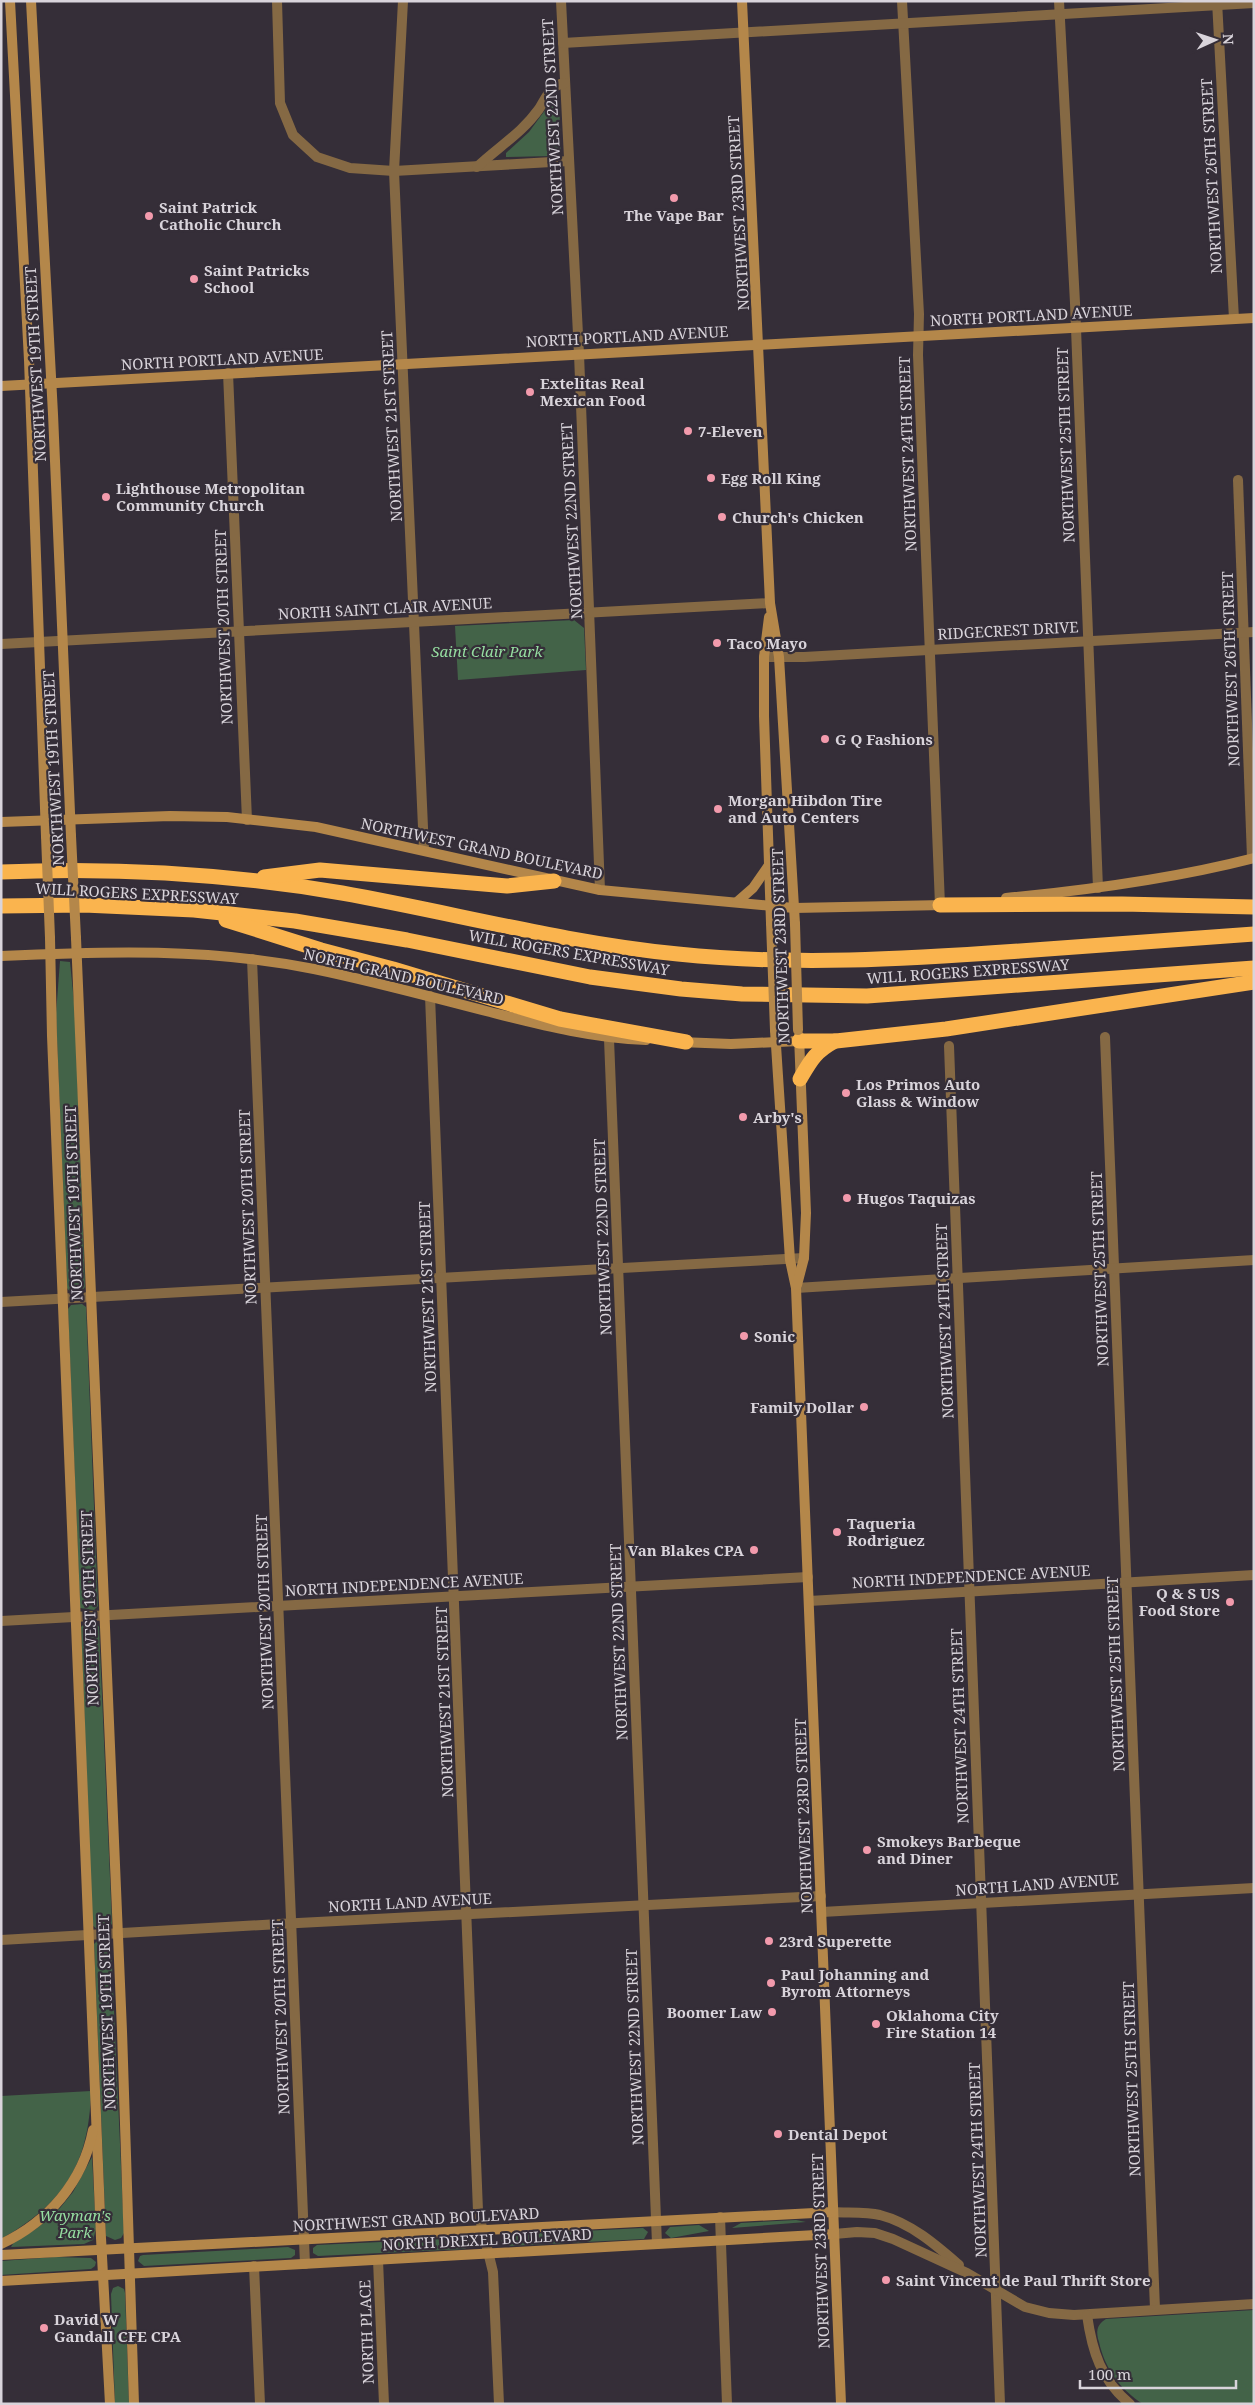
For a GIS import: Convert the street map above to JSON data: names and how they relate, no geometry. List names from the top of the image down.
{
  "streets": {
    "highway": ["WILL ROGERS EXPRESSWAY"],
    "street": [
      "NORTHWEST 22ND STREET",
      "NORTHWEST 26TH STREET",
      "NORTHWEST 23RD STREET",
      "NORTH PORTLAND AVENUE",
      "NORTHWEST 19TH STREET",
      "NORTHWEST 21ST STREET",
      "NORTHWEST 25TH STREET",
      "NORTHWEST 24TH STREET",
      "NORTH SAINT CLAIR AVENUE",
      "NORTHWEST 20TH STREET",
      "RIDGECREST DRIVE",
      "NORTHWEST GRAND BOULEVARD",
      "NORTH GRAND BOULEVARD",
      "NORTH INDEPENDENCE AVENUE",
      "NORTH LAND AVENUE",
      "NORTH DREXEL BOULEVARD",
      "NORTH PLACE"
    ]
  },
  "crossings": [
    ["NORTHWEST 22ND STREET", "NORTH PORTLAND AVENUE"],
    ["NORTHWEST 22ND STREET", "NORTH SAINT CLAIR AVENUE"],
    ["NORTHWEST 22ND STREET", "NORTHWEST GRAND BOULEVARD"],
    ["NORTHWEST 22ND STREET", "NORTH GRAND BOULEVARD"],
    ["NORTHWEST 22ND STREET", "NORTH INDEPENDENCE AVENUE"],
    ["NORTHWEST 22ND STREET", "NORTH LAND AVENUE"],
    ["NORTHWEST 22ND STREET", "NORTH DREXEL BOULEVARD"],
    ["NORTHWEST 26TH STREET", "NORTH PORTLAND AVENUE"],
    ["NORTHWEST 26TH STREET", "RIDGECREST DRIVE"],
    ["NORTHWEST 26TH STREET", "NORTHWEST GRAND BOULEVARD"],
    ["NORTHWEST 23RD STREET", "NORTH PORTLAND AVENUE"],
    ["NORTHWEST 23RD STREET", "NORTH SAINT CLAIR AVENUE"],
    ["NORTHWEST 23RD STREET", "RIDGECREST DRIVE"],
    ["NORTHWEST 23RD STREET", "NORTHWEST GRAND BOULEVARD"],
    ["NORTHWEST 23RD STREET", "NORTH GRAND BOULEVARD"],
    ["NORTHWEST 23RD STREET", "NORTH INDEPENDENCE AVENUE"],
    ["NORTHWEST 23RD STREET", "NORTH LAND AVENUE"],
    ["NORTHWEST 23RD STREET", "NORTH DREXEL BOULEVARD"],
    ["NORTH PORTLAND AVENUE", "NORTHWEST 19TH STREET"],
    ["NORTH PORTLAND AVENUE", "NORTHWEST 21ST STREET"],
    ["NORTH PORTLAND AVENUE", "NORTHWEST 25TH STREET"],
    ["NORTH PORTLAND AVENUE", "NORTHWEST 24TH STREET"],
    ["NORTH PORTLAND AVENUE", "NORTHWEST 20TH STREET"],
    ["NORTHWEST 19TH STREET", "NORTH SAINT CLAIR AVENUE"],
    ["NORTHWEST 19TH STREET", "NORTHWEST GRAND BOULEVARD"],
    ["NORTHWEST 19TH STREET", "NORTH GRAND BOULEVARD"],
    ["NORTHWEST 19TH STREET", "NORTH INDEPENDENCE AVENUE"],
    ["NORTHWEST 19TH STREET", "NORTH LAND AVENUE"],
    ["NORTHWEST 19TH STREET", "NORTH DREXEL BOULEVARD"],
    ["NORTHWEST 21ST STREET", "NORTH SAINT CLAIR AVENUE"],
    ["NORTHWEST 21ST STREET", "NORTHWEST GRAND BOULEVARD"],
    ["NORTHWEST 21ST STREET", "NORTH GRAND BOULEVARD"],
    ["NORTHWEST 21ST STREET", "NORTH INDEPENDENCE AVENUE"],
    ["NORTHWEST 21ST STREET", "NORTH LAND AVENUE"],
    ["NORTHWEST 21ST STREET", "NORTH DREXEL BOULEVARD"],
    ["NORTHWEST 25TH STREET", "RIDGECREST DRIVE"],
    ["NORTHWEST 25TH STREET", "NORTHWEST GRAND BOULEVARD"],
    ["NORTHWEST 25TH STREET", "NORTH INDEPENDENCE AVENUE"],
    ["NORTHWEST 25TH STREET", "NORTH LAND AVENUE"],
    ["NORTHWEST 25TH STREET", "NORTH DREXEL BOULEVARD"],
    ["NORTHWEST 24TH STREET", "RIDGECREST DRIVE"],
    ["NORTHWEST 24TH STREET", "NORTHWEST GRAND BOULEVARD"],
    ["NORTHWEST 24TH STREET", "NORTH INDEPENDENCE AVENUE"],
    ["NORTHWEST 24TH STREET", "NORTH LAND AVENUE"],
    ["NORTHWEST 24TH STREET", "NORTH DREXEL BOULEVARD"],
    ["NORTH SAINT CLAIR AVENUE", "NORTHWEST 20TH STREET"],
    ["NORTHWEST 20TH STREET", "NORTHWEST GRAND BOULEVARD"],
    ["NORTHWEST 20TH STREET", "NORTH GRAND BOULEVARD"],
    ["NORTHWEST 20TH STREET", "NORTH INDEPENDENCE AVENUE"],
    ["NORTHWEST 20TH STREET", "NORTH LAND AVENUE"],
    ["NORTHWEST 20TH STREET", "NORTH DREXEL BOULEVARD"],
    ["NORTHWEST GRAND BOULEVARD", "NORTH DREXEL BOULEVARD"],
    ["NORTH DREXEL BOULEVARD", "NORTH PLACE"]
  ],
  "parks": ["Saint Clair Park", "Wayman's Park"],
  "places": [
    "The Vape Bar",
    "Saint Patrick Catholic Church",
    "Saint Patricks School",
    "Extelitas Real Mexican Food",
    "7-Eleven",
    "Egg Roll King",
    "Lighthouse Metropolitan Community Church",
    "Church's Chicken",
    "Taco Mayo",
    "G Q Fashions",
    "Morgan Hibdon Tire and Auto Centers",
    "Los Primos Auto Glass & Window",
    "Arby's",
    "Hugos Taquizas",
    "Sonic",
    "Family Dollar",
    "Taqueria Rodriguez",
    "Van Blakes CPA",
    "Q & S US Food Store",
    "Smokeys Barbeque and Diner",
    "23rd Superette",
    "Paul Johanning and Byrom Attorneys",
    "Boomer Law",
    "Oklahoma City Fire Station 14",
    "Dental Depot",
    "Saint Vincent de Paul Thrift Store",
    "David W Gandall CFE CPA"
  ],
  "scale_bar": "100 m",
  "north": "right"
}
